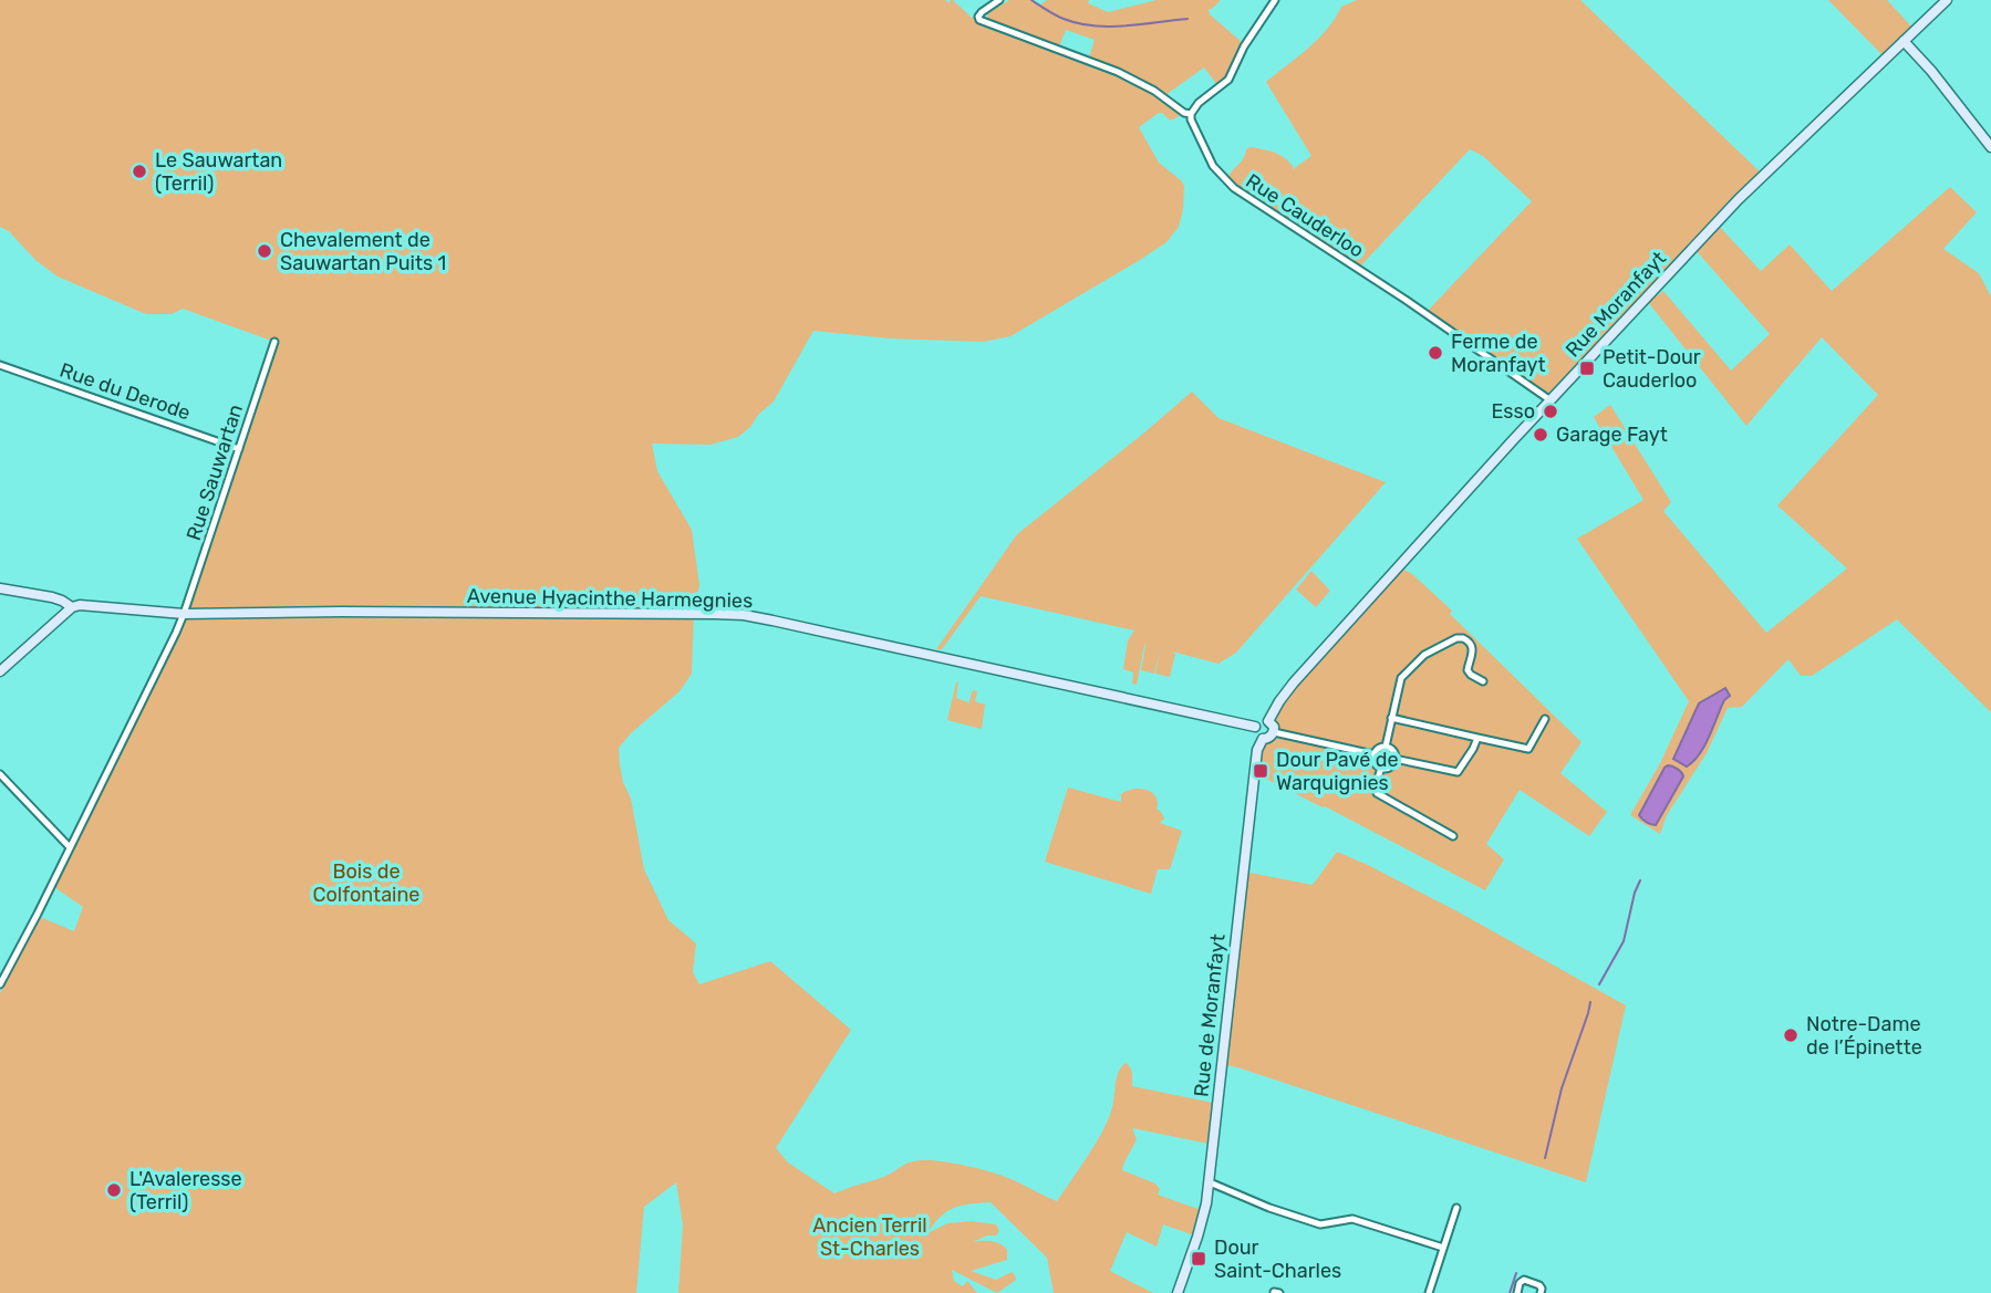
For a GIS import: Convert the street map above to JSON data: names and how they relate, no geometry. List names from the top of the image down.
{
  "streets": {
    "main road": ["Rue Moranfayt", "Avenue Hyacinthe Harmegnies", "Rue de Moranfayt"],
    "street": ["Rue Cauderloo", "Rue du Derode", "Rue Sauwartan"]
  },
  "crossings": [
    ["Rue Cauderloo", "Rue Moranfayt"],
    ["Rue Moranfayt", "Avenue Hyacinthe Harmegnies"],
    ["Rue Moranfayt", "Rue de Moranfayt"],
    ["Rue du Derode", "Rue Sauwartan"],
    ["Rue Sauwartan", "Avenue Hyacinthe Harmegnies"],
    ["Avenue Hyacinthe Harmegnies", "Rue de Moranfayt"]
  ],
  "parks": ["Bois de Colfontaine", "Ancien Terril St-Charles"],
  "places": {
    "other": [
      "Le Sauwartan (Terril)",
      "Chevalement de Sauwartan Puits 1",
      "Ferme de Moranfayt",
      "Esso",
      "Garage Fayt",
      "Notre-Dame de l’Épinette",
      "L'Avaleresse (Terril)"
    ],
    "transit": ["Petit-Dour Cauderloo", "Dour Pavé de Warquignies", "Dour Saint-Charles"]
  }
}
